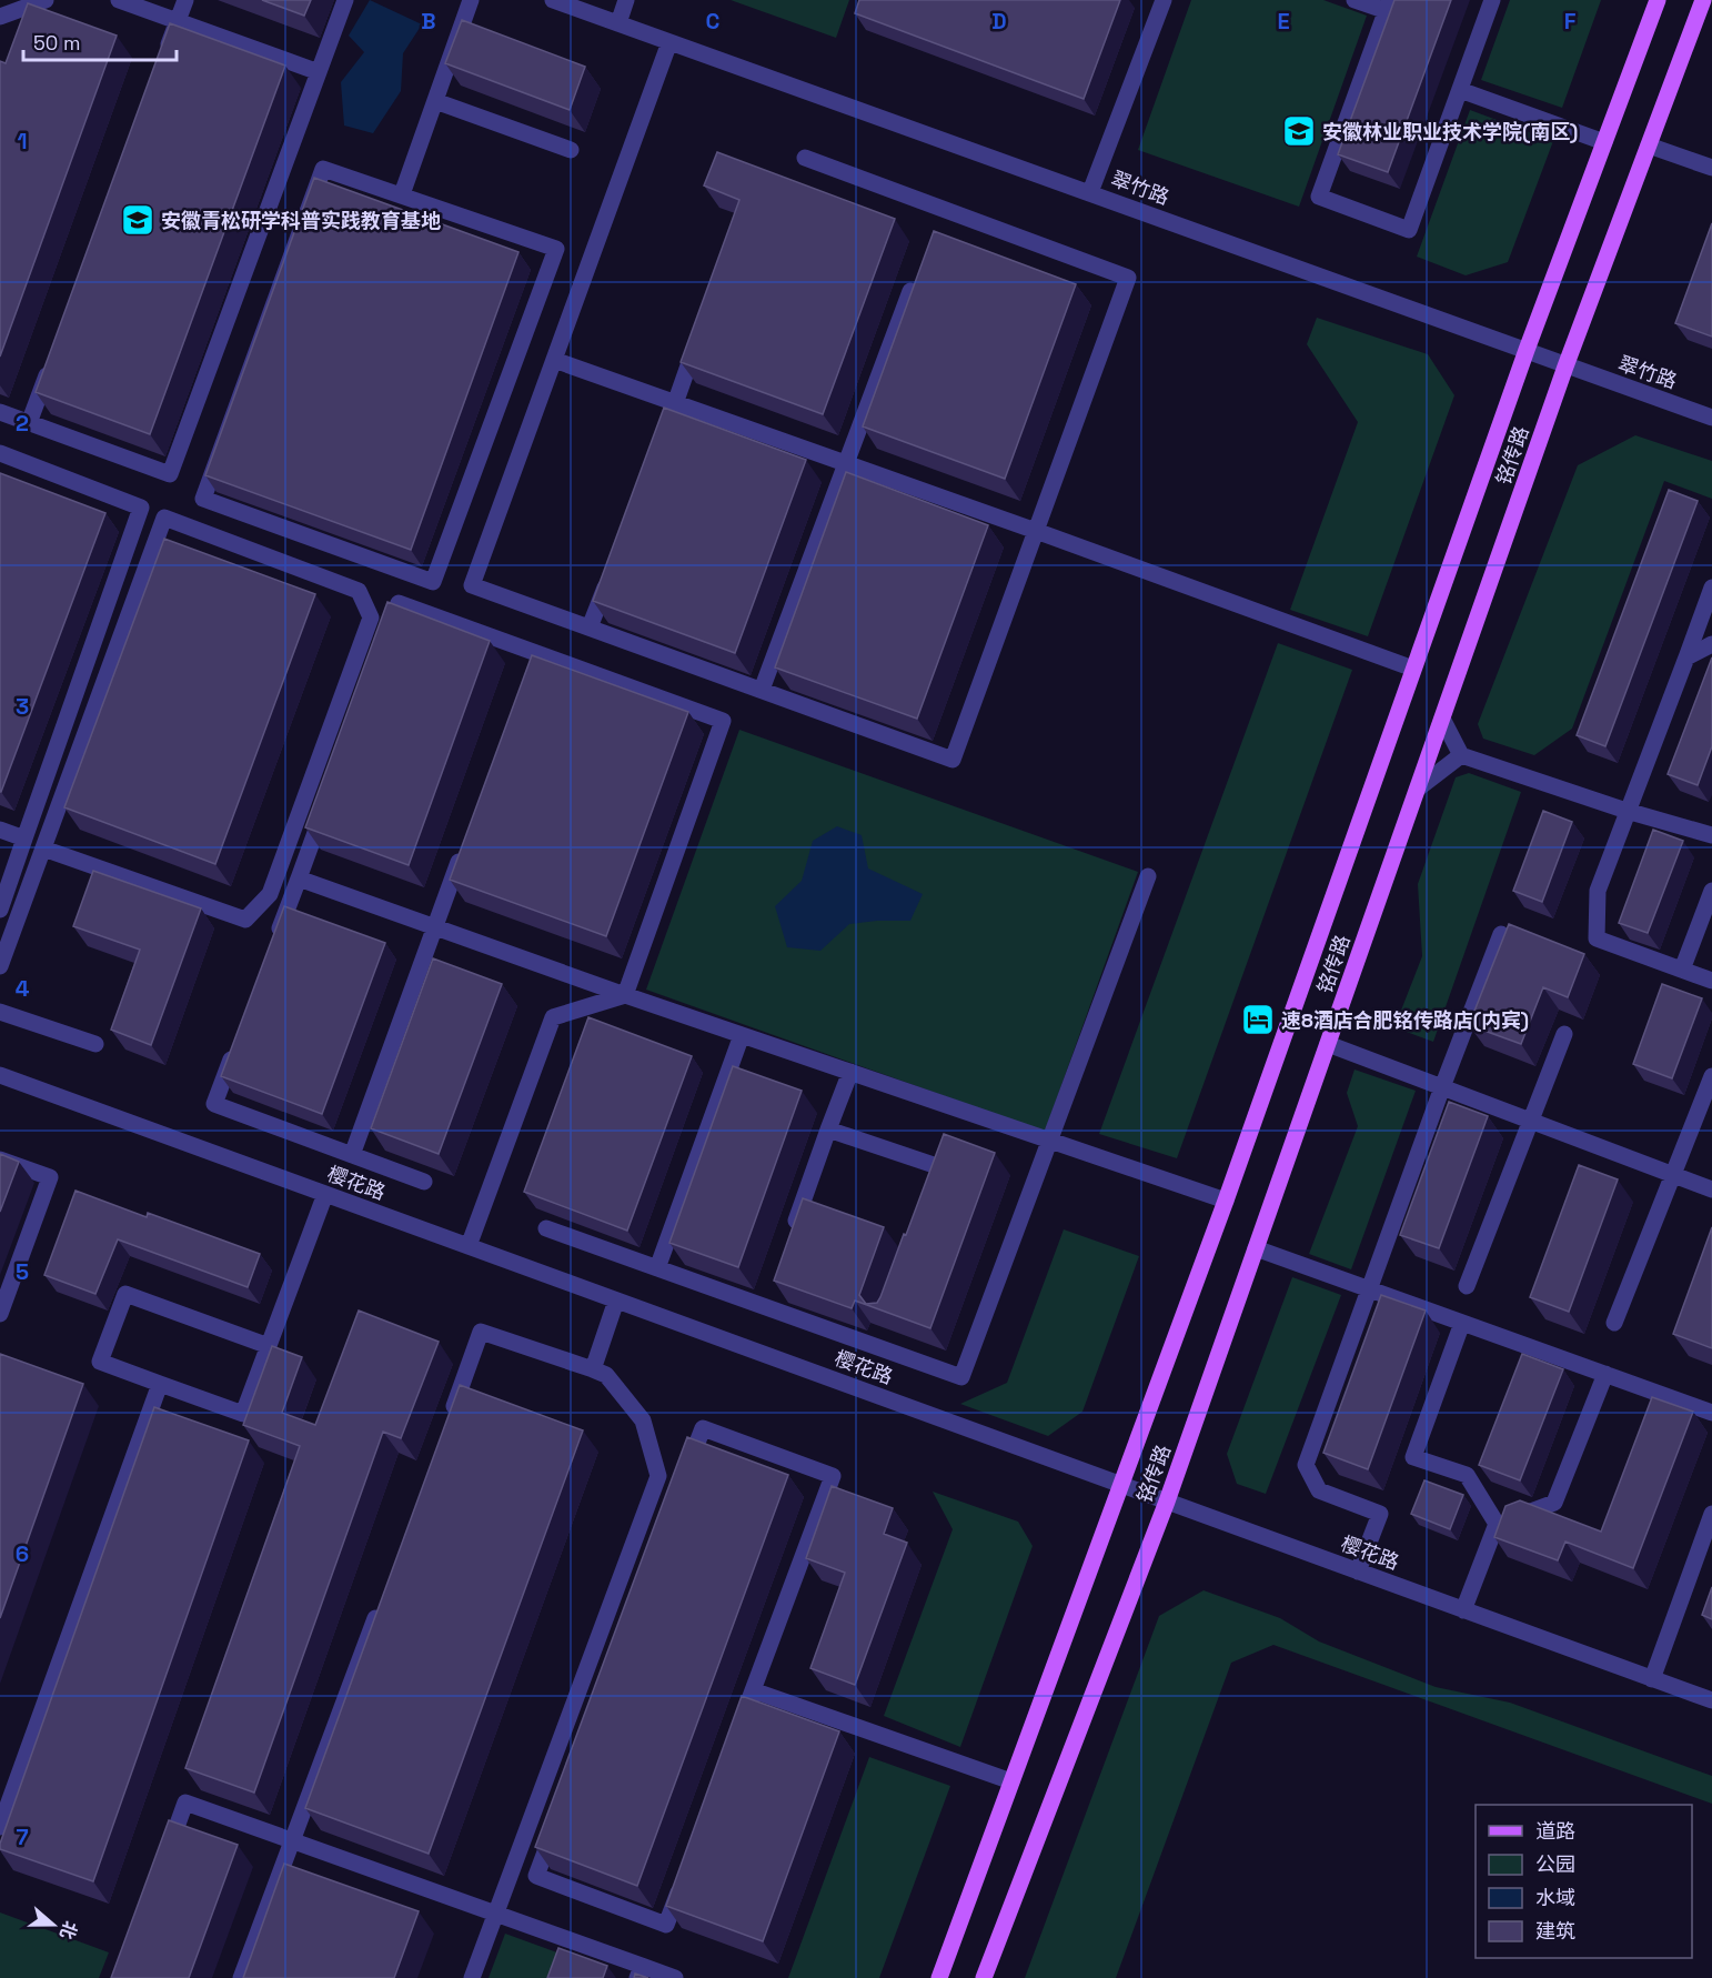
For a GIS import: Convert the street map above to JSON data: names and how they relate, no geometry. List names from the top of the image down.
{
  "streets": {
    "main road": ["铭传路"],
    "street": ["翠竹路", "樱花路"]
  },
  "crossings": [
    ["翠竹路", "铭传路"],
    ["铭传路", "樱花路"]
  ],
  "places": {
    "school or university": ["安徽林业职业技术学院(南区)", "安徽青松研学科普实践教育基地"],
    "hotel": ["速8酒店合肥铭传路店(内宾)"]
  },
  "legend": [
    "道路",
    "公园",
    "水域",
    "建筑"
  ],
  "scale_bar": "50 m",
  "north": "right",
  "grid": {
    "columns": [
      "B",
      "C",
      "D",
      "E",
      "F"
    ],
    "rows": [
      "1",
      "2",
      "3",
      "4",
      "5",
      "6",
      "7"
    ]
  }
}
